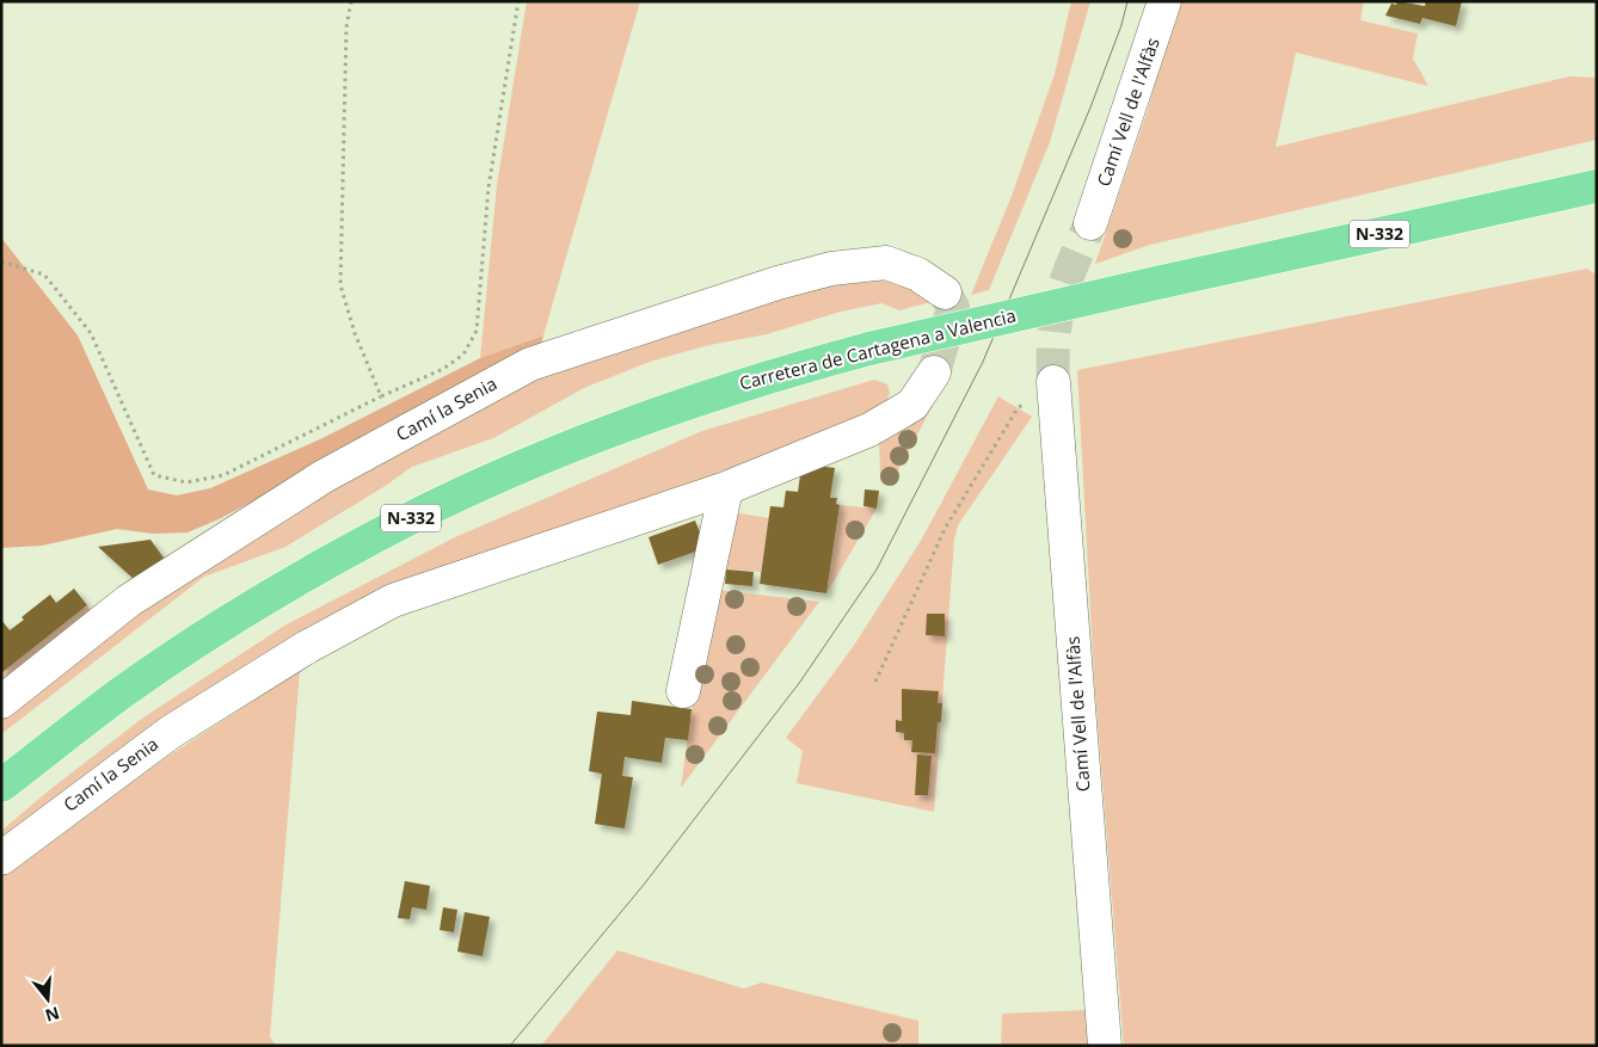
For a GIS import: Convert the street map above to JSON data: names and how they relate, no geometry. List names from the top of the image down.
{
  "streets": {
    "highway": ["N-332", "Carretera de Cartagena a Valencia"],
    "street": ["Camí Vell de l'Alfàs", "Camí la Senia"]
  },
  "north": "bottom"
}
